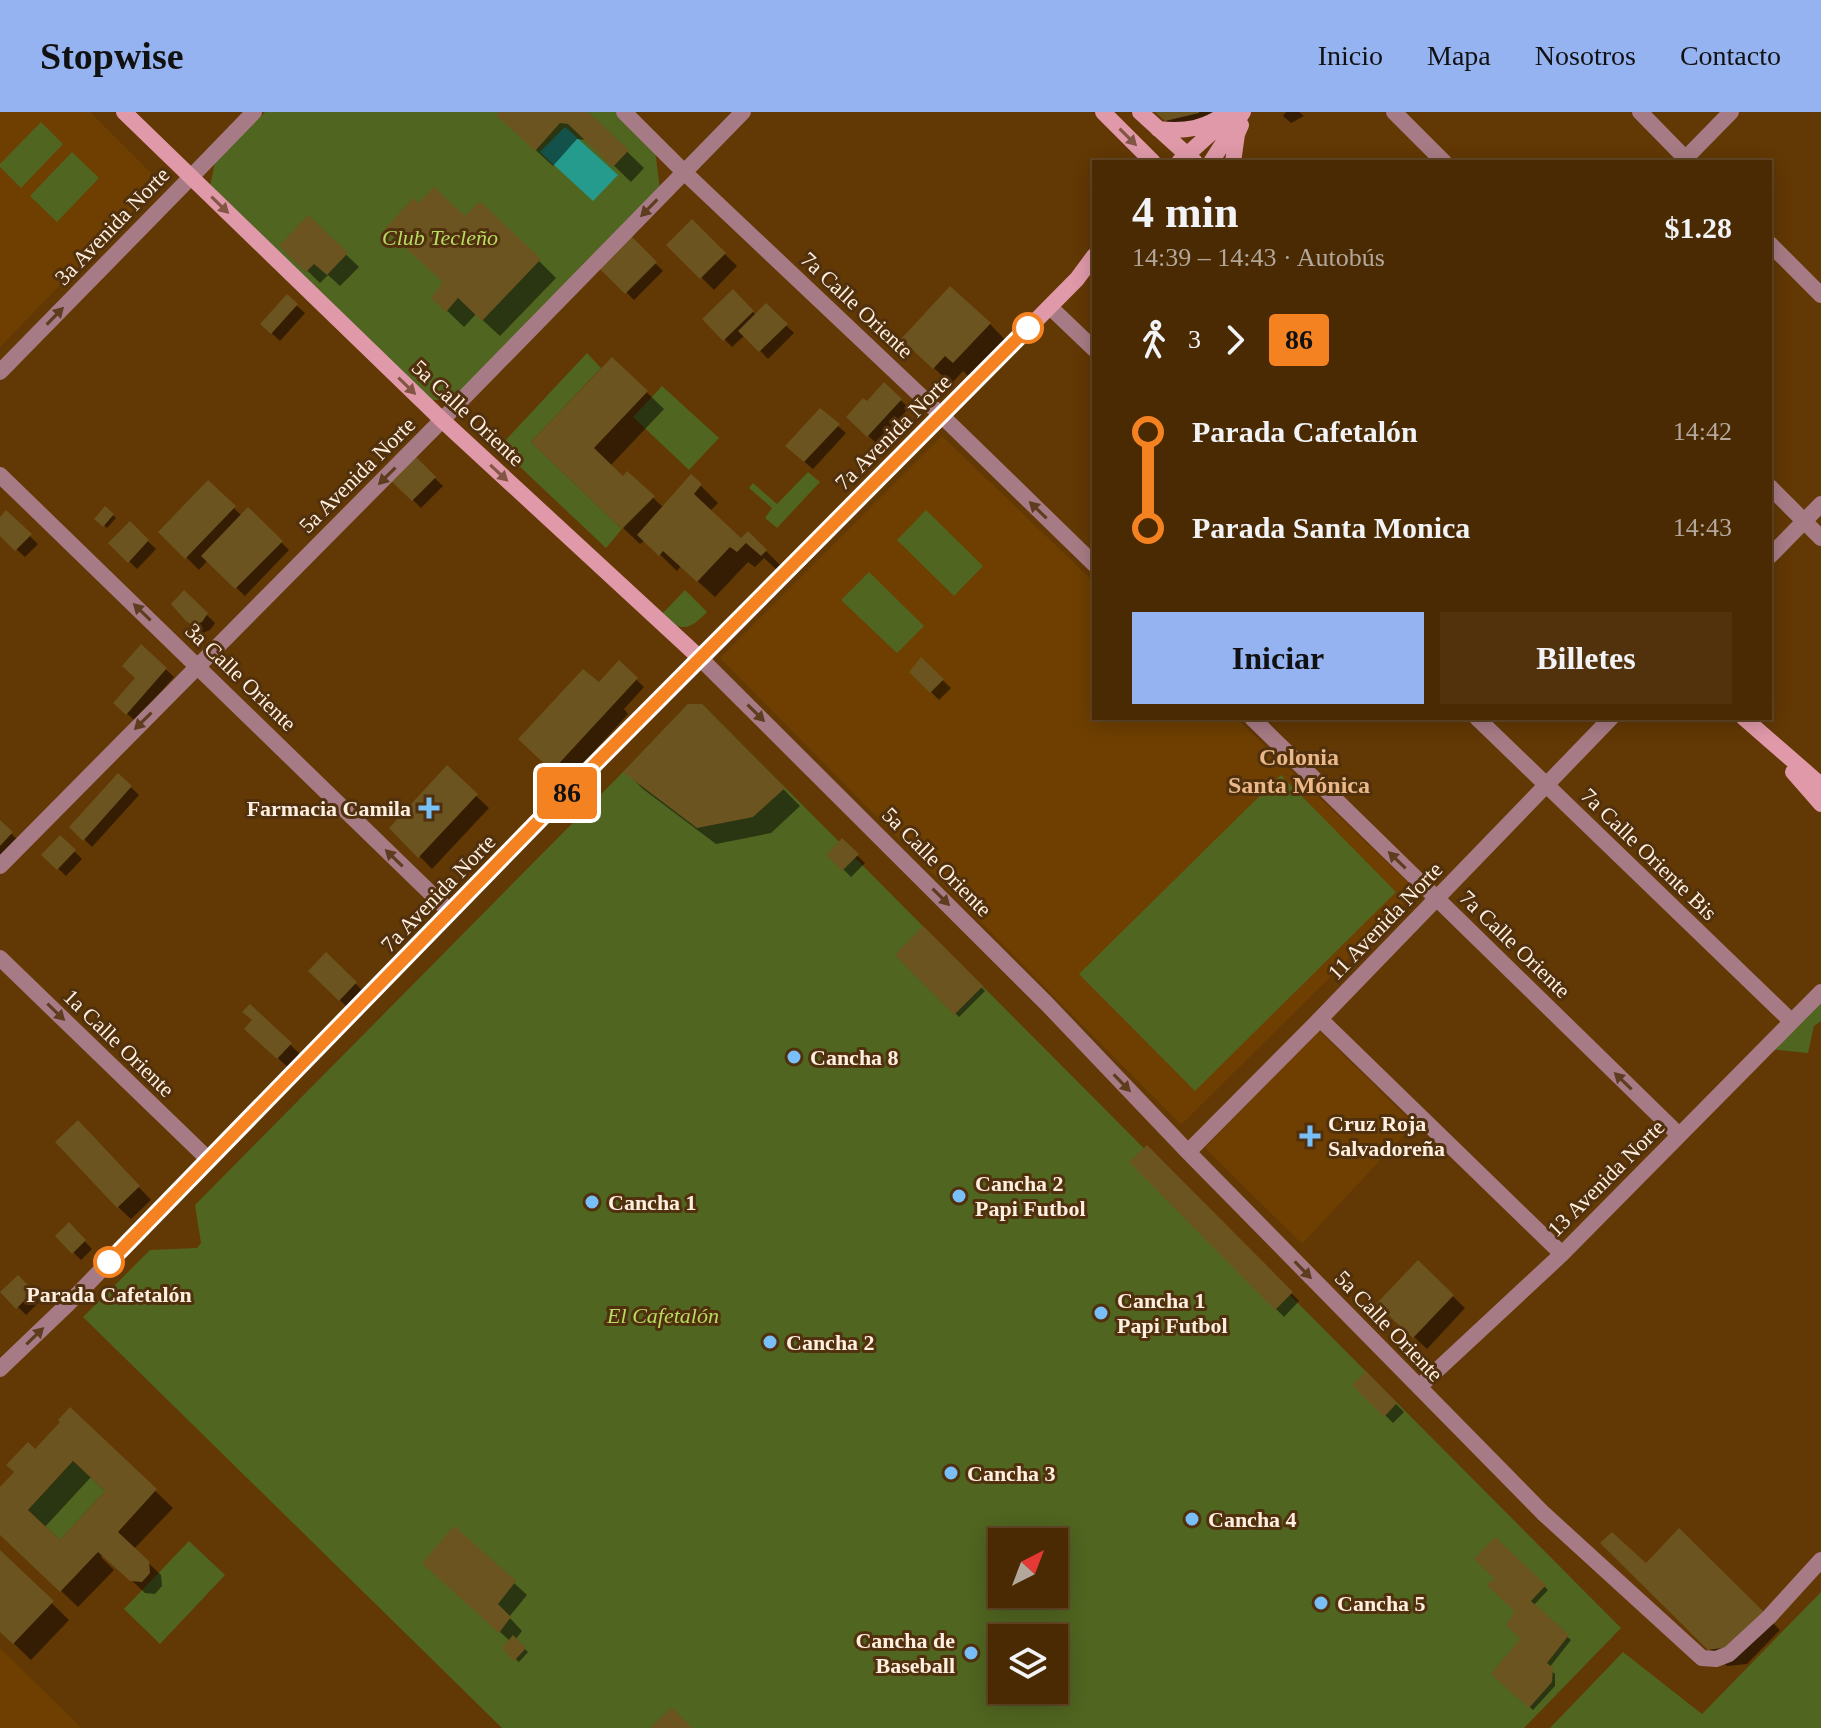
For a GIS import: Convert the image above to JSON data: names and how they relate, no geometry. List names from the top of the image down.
{
  "streets": {
    "main road": ["5a Calle Oriente", "7a Avenida Norte"],
    "street": [
      "3a Avenida Norte",
      "7a Calle Oriente",
      "5a Avenida Norte",
      "3a Calle Oriente",
      "7a Calle Oriente Bis",
      "11 Avenida Norte",
      "1a Calle Oriente",
      "13 Avenida Norte"
    ]
  },
  "crossings": [
    ["3a Avenida Norte", "5a Calle Oriente"],
    ["7a Calle Oriente", "7a Avenida Norte"],
    ["7a Calle Oriente", "5a Avenida Norte"],
    ["7a Calle Oriente", "11 Avenida Norte"],
    ["7a Calle Oriente", "13 Avenida Norte"],
    ["5a Calle Oriente", "7a Avenida Norte"],
    ["5a Calle Oriente", "5a Avenida Norte"],
    ["5a Calle Oriente", "11 Avenida Norte"],
    ["5a Calle Oriente", "13 Avenida Norte"],
    ["7a Avenida Norte", "3a Calle Oriente"],
    ["7a Avenida Norte", "1a Calle Oriente"],
    ["5a Avenida Norte", "3a Calle Oriente"],
    ["7a Calle Oriente Bis", "11 Avenida Norte"],
    ["7a Calle Oriente Bis", "13 Avenida Norte"]
  ],
  "one_way": [
    "3a Avenida Norte",
    "7a Calle Oriente",
    "5a Calle Oriente",
    "5a Avenida Norte",
    "3a Calle Oriente",
    "1a Calle Oriente"
  ],
  "districts": ["Colonia Santa Mónica"],
  "parks": ["Club Tecleño", "El Cafetalón"],
  "places": {
    "health": ["Farmacia Camila", "Cruz Roja Salvadoreña"],
    "other": [
      "Cancha 8",
      "Cancha 2 Papi Futbol",
      "Cancha 1",
      "Parada Cafetalón",
      "Cancha 1 Papi Futbol",
      "Cancha 2",
      "Cancha 3",
      "Cancha 4",
      "Cancha 5",
      "Cancha de Baseball"
    ]
  },
  "lines": ["bus line 86"],
  "north": "top right",
  "page": {
    "header": "Stopwise",
    "nav": [
      "Inicio",
      "Mapa",
      "Nosotros",
      "Contacto"
    ],
    "on_map": "86",
    "heading": ["4 min", "14:39 – 14:43 · Autobús", "$1.28"],
    "legs": ["3", "86"],
    "list": [
      {
        "name": "Parada Cafetalón",
        "value": "14:42"
      },
      {
        "name": "Parada Santa Monica",
        "value": "14:43"
      }
    ],
    "buttons": ["Iniciar", "Billetes"]
  }
}
